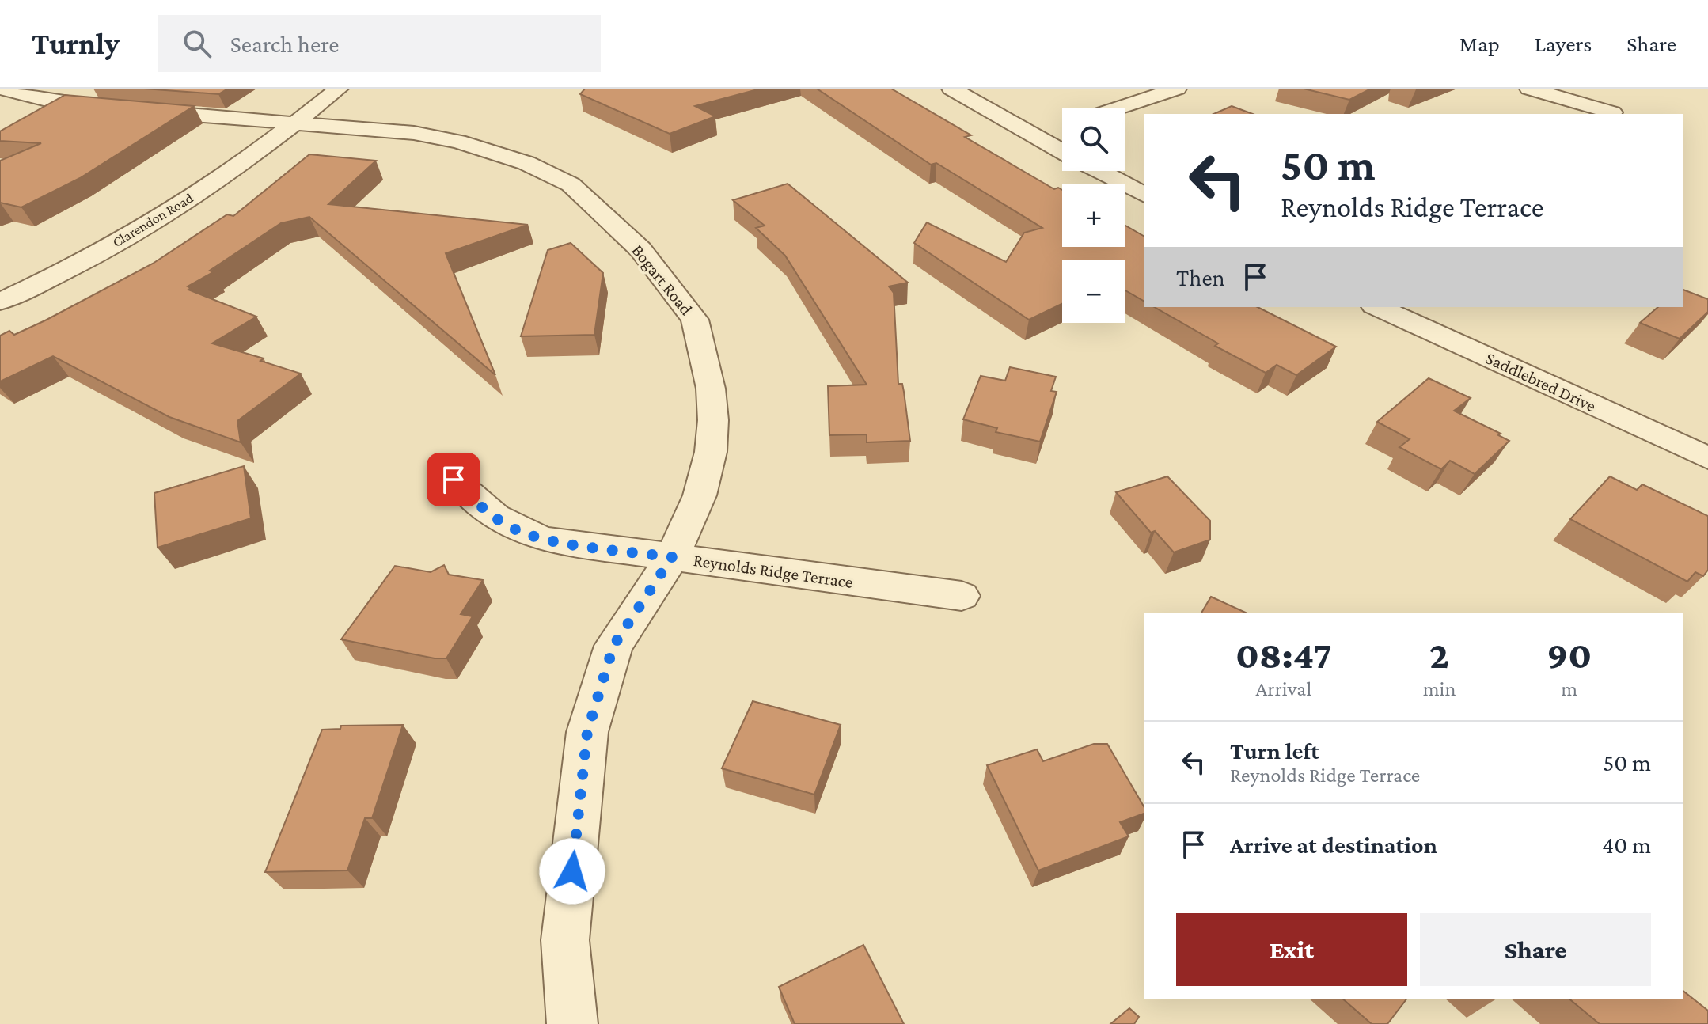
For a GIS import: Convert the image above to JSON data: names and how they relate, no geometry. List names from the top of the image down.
{
  "streets": {
    "street": [
      "Clarendon Road",
      "Bogart Road",
      "Saddlebred Drive",
      "Reynolds Ridge Terrace"
    ]
  },
  "crossings": [
    ["Clarendon Road", "Bogart Road"],
    ["Bogart Road", "Reynolds Ridge Terrace"]
  ],
  "page": {
    "header": "Turnly",
    "search": "Search here",
    "nav": ["Map", "Layers", "Share"],
    "map_buttons": ["+", "−"],
    "turn": ["50 m", "Reynolds Ridge Terrace"],
    "then": "Then",
    "eta": [
      "08:47",
      "Arrival",
      "2",
      "min",
      "90",
      "m"
    ],
    "list": [
      {
        "name": "Turn left",
        "note": "Reynolds Ridge Terrace",
        "value": "50 m"
      },
      {
        "name": "Arrive at destination",
        "value": "40 m"
      }
    ],
    "buttons": ["Exit", "Share"]
  }
}
